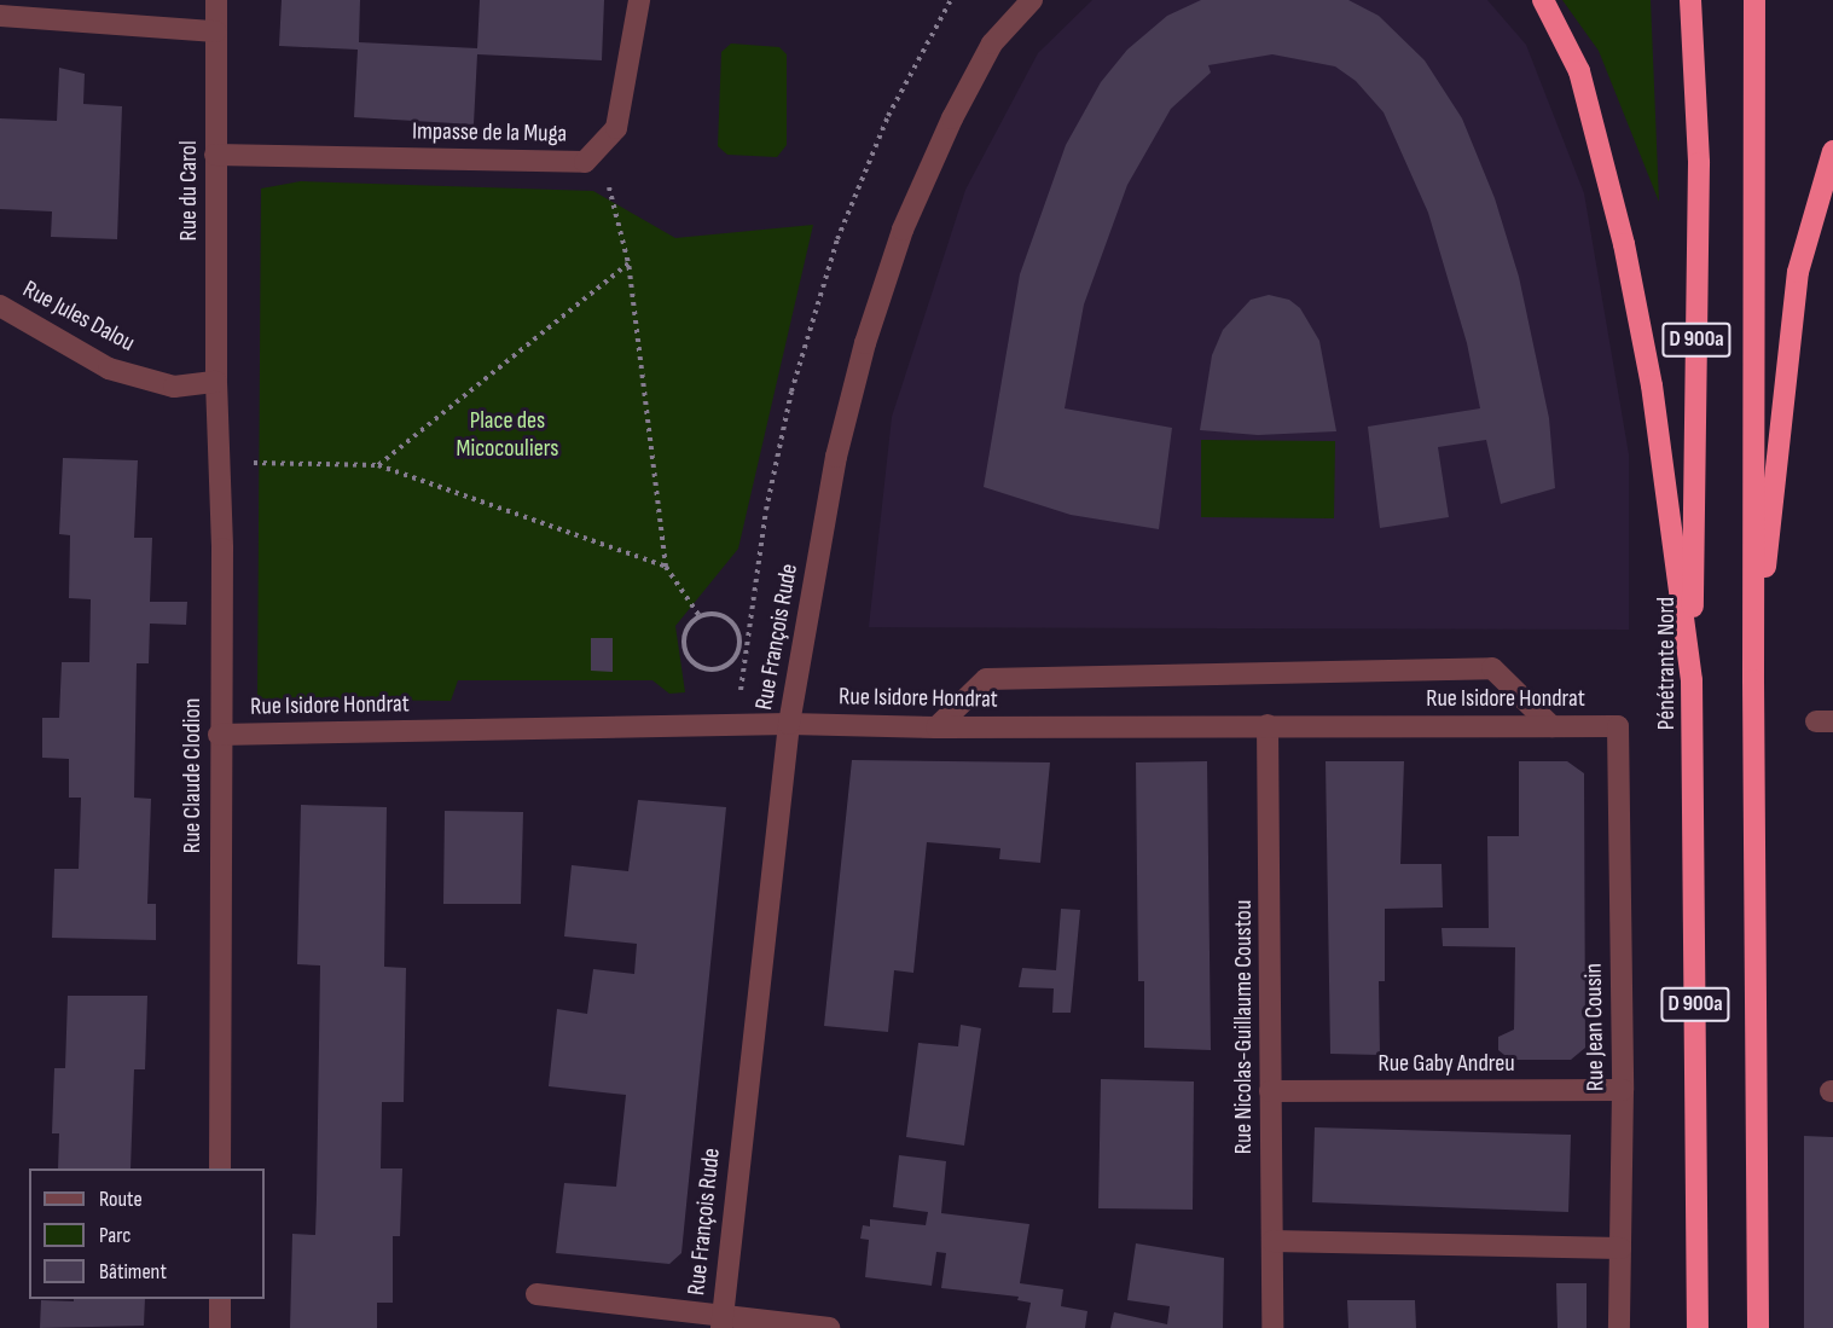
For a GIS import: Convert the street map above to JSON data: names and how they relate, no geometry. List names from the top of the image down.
{
  "streets": {
    "highway": ["D 900a", "Pénétrante Nord"],
    "street": [
      "Impasse de la Muga",
      "Rue du Carol",
      "Rue Jules Dalou",
      "Rue François Rude",
      "Rue Isidore Hondrat",
      "Rue Claude Clodion",
      "Rue Nicolas-Guillaume Coustou",
      "Rue Jean Cousin",
      "Rue Gaby Andreu"
    ]
  },
  "crossings": [
    ["Impasse de la Muga", "Rue du Carol"],
    ["Rue du Carol", "Rue Jules Dalou"],
    ["Rue du Carol", "Rue Claude Clodion"],
    ["Rue Jules Dalou", "Rue Claude Clodion"],
    ["Rue François Rude", "Rue Isidore Hondrat"],
    ["Rue Isidore Hondrat", "Rue Claude Clodion"],
    ["Rue Isidore Hondrat", "Rue Nicolas-Guillaume Coustou"],
    ["Rue Isidore Hondrat", "Rue Jean Cousin"],
    ["Rue Nicolas-Guillaume Coustou", "Rue Gaby Andreu"],
    ["Rue Jean Cousin", "Rue Gaby Andreu"]
  ],
  "parks": ["Place des Micocouliers"],
  "legend": ["Route", "Parc", "Bâtiment"]
}
